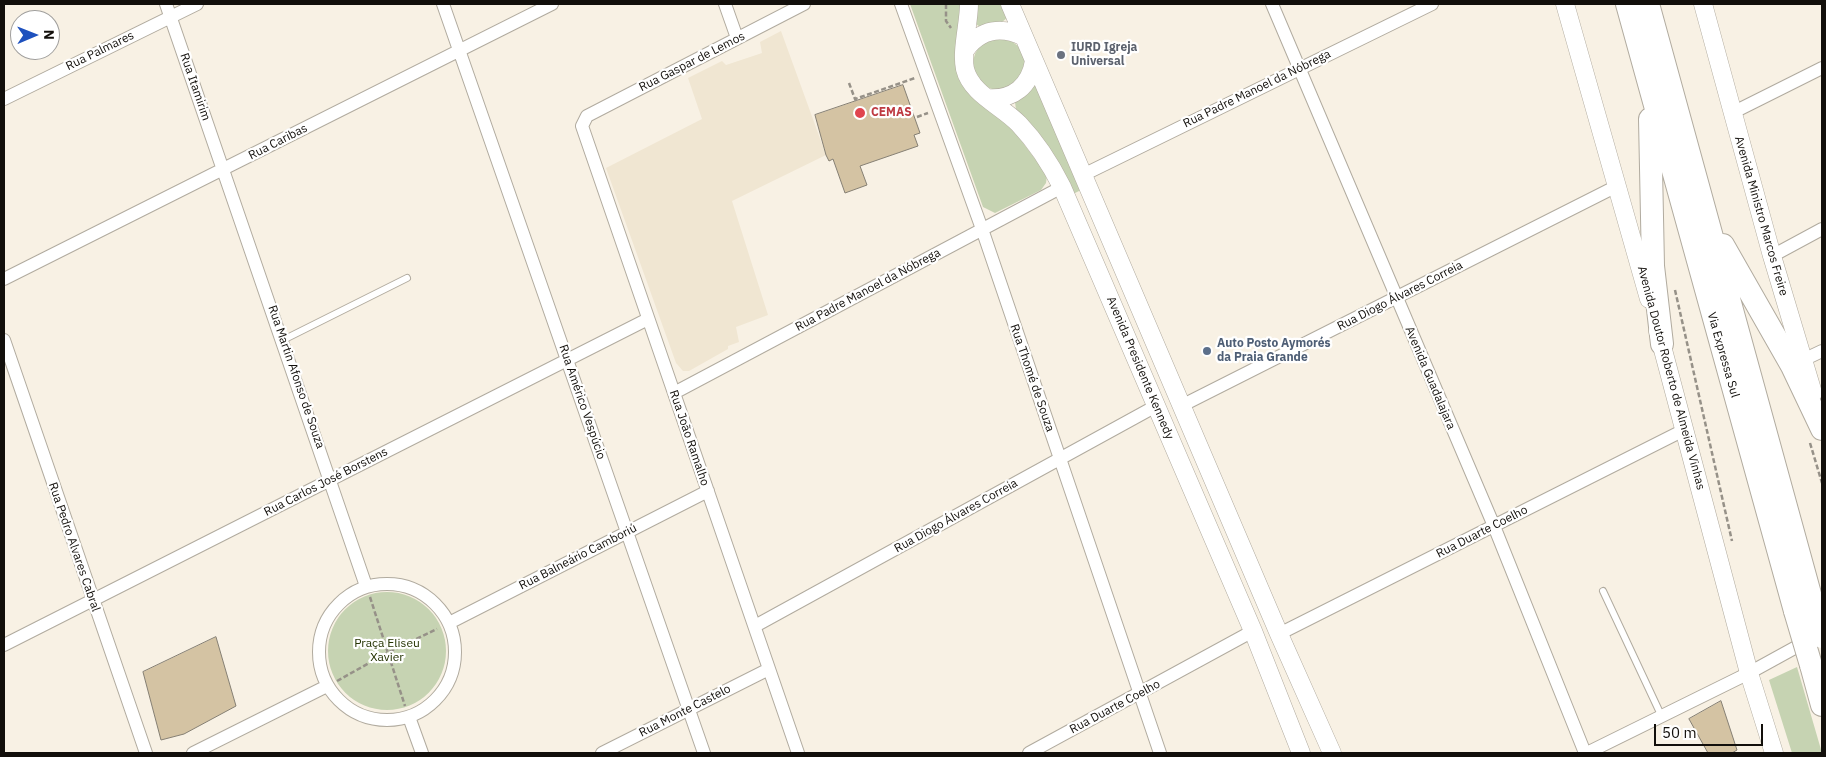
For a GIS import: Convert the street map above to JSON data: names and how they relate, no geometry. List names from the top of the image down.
{
  "streets": {
    "highway": ["Via Expressa Sul"],
    "main road": ["Avenida Ministro Marcos Freire", "Avenida Presidente Kennedy", "Avenida Doutor Roberto de Almeida Vinhas"],
    "street": [
      "Rua Palmares",
      "Rua Gaspar de Lemos",
      "Rua Itamirim",
      "Rua Padre Manoel da Nóbrega",
      "Rua Caribas",
      "Rua Diogo Álvares Correia",
      "Rua Martin Afonso de Souza",
      "Rua Thomé de Souza",
      "Avenida Guadalajara",
      "Rua Américo Vespúcio",
      "Rua João Ramalho",
      "Rua Carlos José Borstens",
      "Rua Duarte Coelho",
      "Rua Pedro Alvares Cabral",
      "Rua Balneário Camboriú",
      "Rua Monte Castelo"
    ]
  },
  "crossings": [
    ["Rua Palmares", "Rua Itamirim"],
    ["Rua Gaspar de Lemos", "Rua João Ramalho"],
    ["Rua Itamirim", "Rua Caribas"],
    ["Rua Itamirim", "Rua Martin Afonso de Souza"],
    ["Rua Padre Manoel da Nóbrega", "Avenida Presidente Kennedy"],
    ["Rua Padre Manoel da Nóbrega", "Rua Thomé de Souza"],
    ["Rua Padre Manoel da Nóbrega", "Avenida Guadalajara"],
    ["Rua Padre Manoel da Nóbrega", "Rua João Ramalho"],
    ["Rua Caribas", "Rua Martin Afonso de Souza"],
    ["Rua Caribas", "Rua Américo Vespúcio"],
    ["Rua Diogo Álvares Correia", "Avenida Presidente Kennedy"],
    ["Rua Diogo Álvares Correia", "Rua Thomé de Souza"],
    ["Rua Diogo Álvares Correia", "Avenida Guadalajara"],
    ["Rua Diogo Álvares Correia", "Avenida Doutor Roberto de Almeida Vinhas"],
    ["Rua Diogo Álvares Correia", "Rua João Ramalho"],
    ["Avenida Presidente Kennedy", "Rua Duarte Coelho"],
    ["Rua Martin Afonso de Souza", "Rua Carlos José Borstens"],
    ["Rua Thomé de Souza", "Rua Duarte Coelho"],
    ["Avenida Guadalajara", "Rua Duarte Coelho"],
    ["Avenida Doutor Roberto de Almeida Vinhas", "Rua Duarte Coelho"],
    ["Rua Américo Vespúcio", "Rua Carlos José Borstens"],
    ["Rua Américo Vespúcio", "Rua Balneário Camboriú"],
    ["Rua Américo Vespúcio", "Rua Monte Castelo"],
    ["Rua João Ramalho", "Rua Carlos José Borstens"],
    ["Rua João Ramalho", "Rua Balneário Camboriú"],
    ["Rua João Ramalho", "Rua Monte Castelo"],
    ["Rua Carlos José Borstens", "Rua Pedro Alvares Cabral"]
  ],
  "parks": ["Praça Eliseu Xavier"],
  "places": ["IURD Igreja Universal", "CEMAS", "Auto Posto Aymorés da Praia Grande"],
  "scale_bar": "50 m",
  "north": "right"
}
